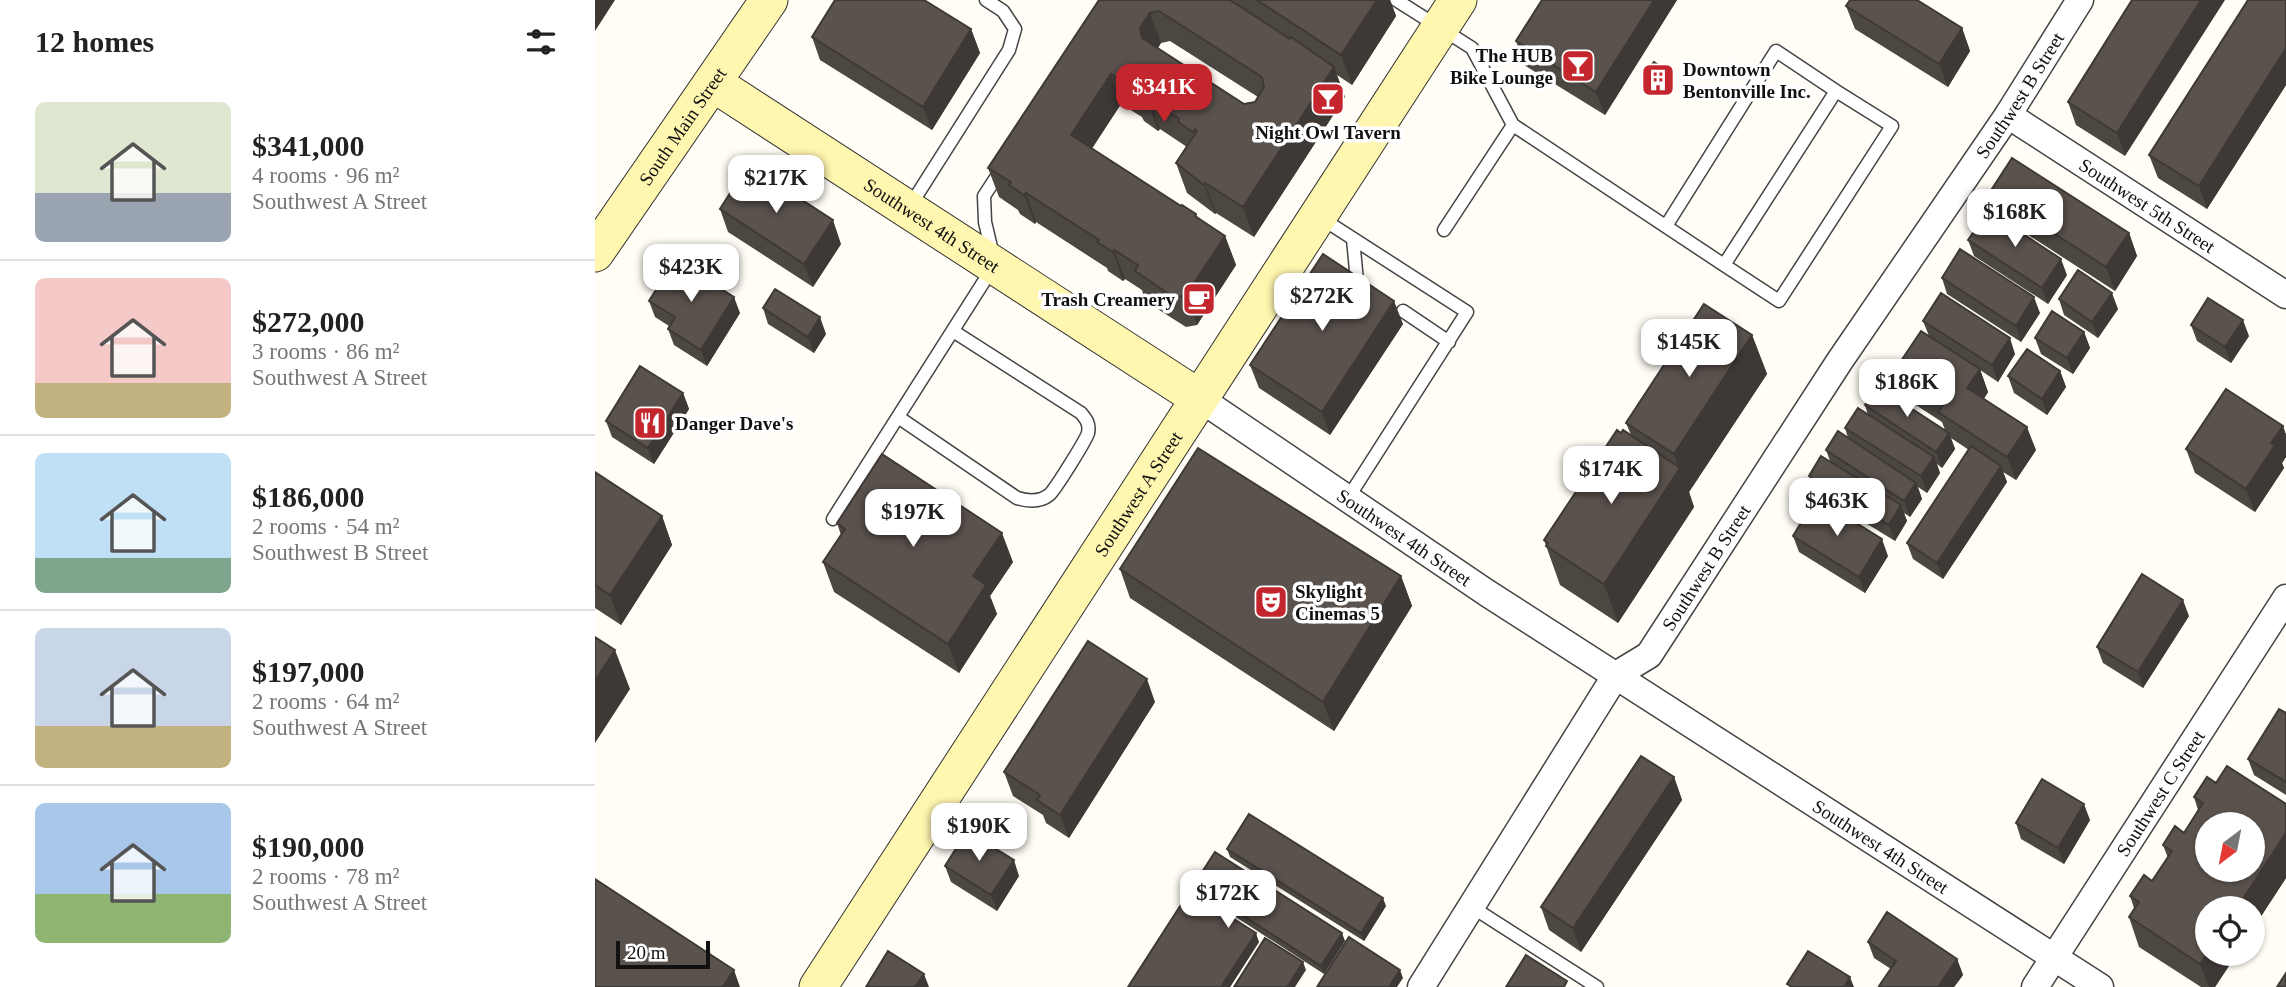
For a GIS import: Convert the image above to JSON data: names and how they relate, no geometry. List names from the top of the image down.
{
  "streets": {
    "street": [
      "Southwest B Street",
      "South Main Street",
      "Southwest 5th Street",
      "Southwest 4th Street",
      "Southwest A Street",
      "Southwest C Street"
    ]
  },
  "crossings": [
    ["Southwest B Street", "Southwest 5th Street"],
    ["Southwest B Street", "Southwest 4th Street"],
    ["South Main Street", "Southwest 4th Street"],
    ["Southwest 4th Street", "Southwest A Street"],
    ["Southwest 4th Street", "Southwest C Street"]
  ],
  "places": {
    "bar": ["The HUB Bike Lounge", "Night Owl Tavern"],
    "building": ["Downtown Bentonville Inc."],
    "cafe": ["Trash Creamery"],
    "restaurant": ["Danger Dave's"],
    "theatre": ["Skylight Cinemas 5"]
  },
  "scale_bar": "20 m",
  "north": "bottom left",
  "page": {
    "heading": "12 homes",
    "price": [
      "$341K",
      "$217K",
      "$168K",
      "$423K",
      "$272K",
      "$145K",
      "$186K",
      "$174K",
      "$463K",
      "$197K",
      "$190K",
      "$172K"
    ],
    "list": [
      {
        "name": "$341,000",
        "note": "4 rooms · 96 m² · Southwest A Street"
      },
      {
        "name": "$272,000",
        "note": "3 rooms · 86 m² · Southwest A Street"
      },
      {
        "name": "$186,000",
        "note": "2 rooms · 54 m² · Southwest B Street"
      },
      {
        "name": "$197,000",
        "note": "2 rooms · 64 m² · Southwest A Street"
      },
      {
        "name": "$190,000",
        "note": "2 rooms · 78 m² · Southwest A Street"
      }
    ],
    "scale": "20 m"
  }
}
